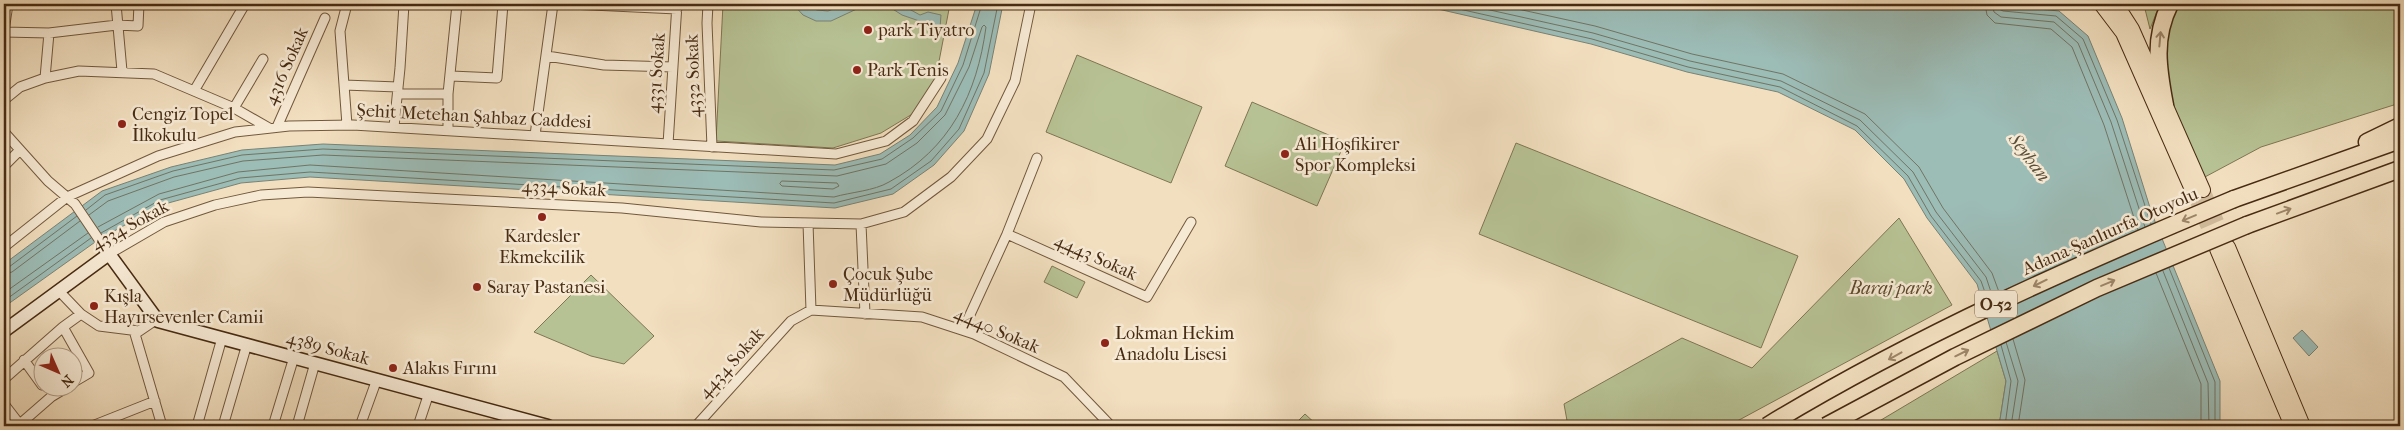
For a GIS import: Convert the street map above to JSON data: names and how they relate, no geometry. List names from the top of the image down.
{
  "streets": {
    "highway": ["Adana-Şanlıurfa Otoyolu", "O-52"],
    "main road": ["4334 Sokak", "4389 Sokak"],
    "street": [
      "4316 Sokak",
      "4331 Sokak",
      "4332 Sokak",
      "Şehit Metehan Şahbaz Caddesi",
      "4443 Sokak",
      "4440 Sokak",
      "4434 Sokak"
    ]
  },
  "crossings": [
    ["4316 Sokak", "Şehit Metehan Şahbaz Caddesi"],
    ["4331 Sokak", "Şehit Metehan Şahbaz Caddesi"],
    ["4332 Sokak", "Şehit Metehan Şahbaz Caddesi"],
    ["4440 Sokak", "4434 Sokak"]
  ],
  "water": ["Seyhan"],
  "parks": ["Baraj park"],
  "places": [
    "park Tiyatro",
    "Park Tenis",
    "Cengiz Topel İlkokulu",
    "Ali Hoşfikirer Spor Kompleksi",
    "Kardesler Ekmekcilik",
    "Çocuk Şube Müdürlüğü",
    "Saray Pastanesi",
    "Kışla Hayırsevenler Camii",
    "Lokman Hekim Anadolu Lisesi",
    "Alakıs Fırını"
  ],
  "north": "bottom right"
}
